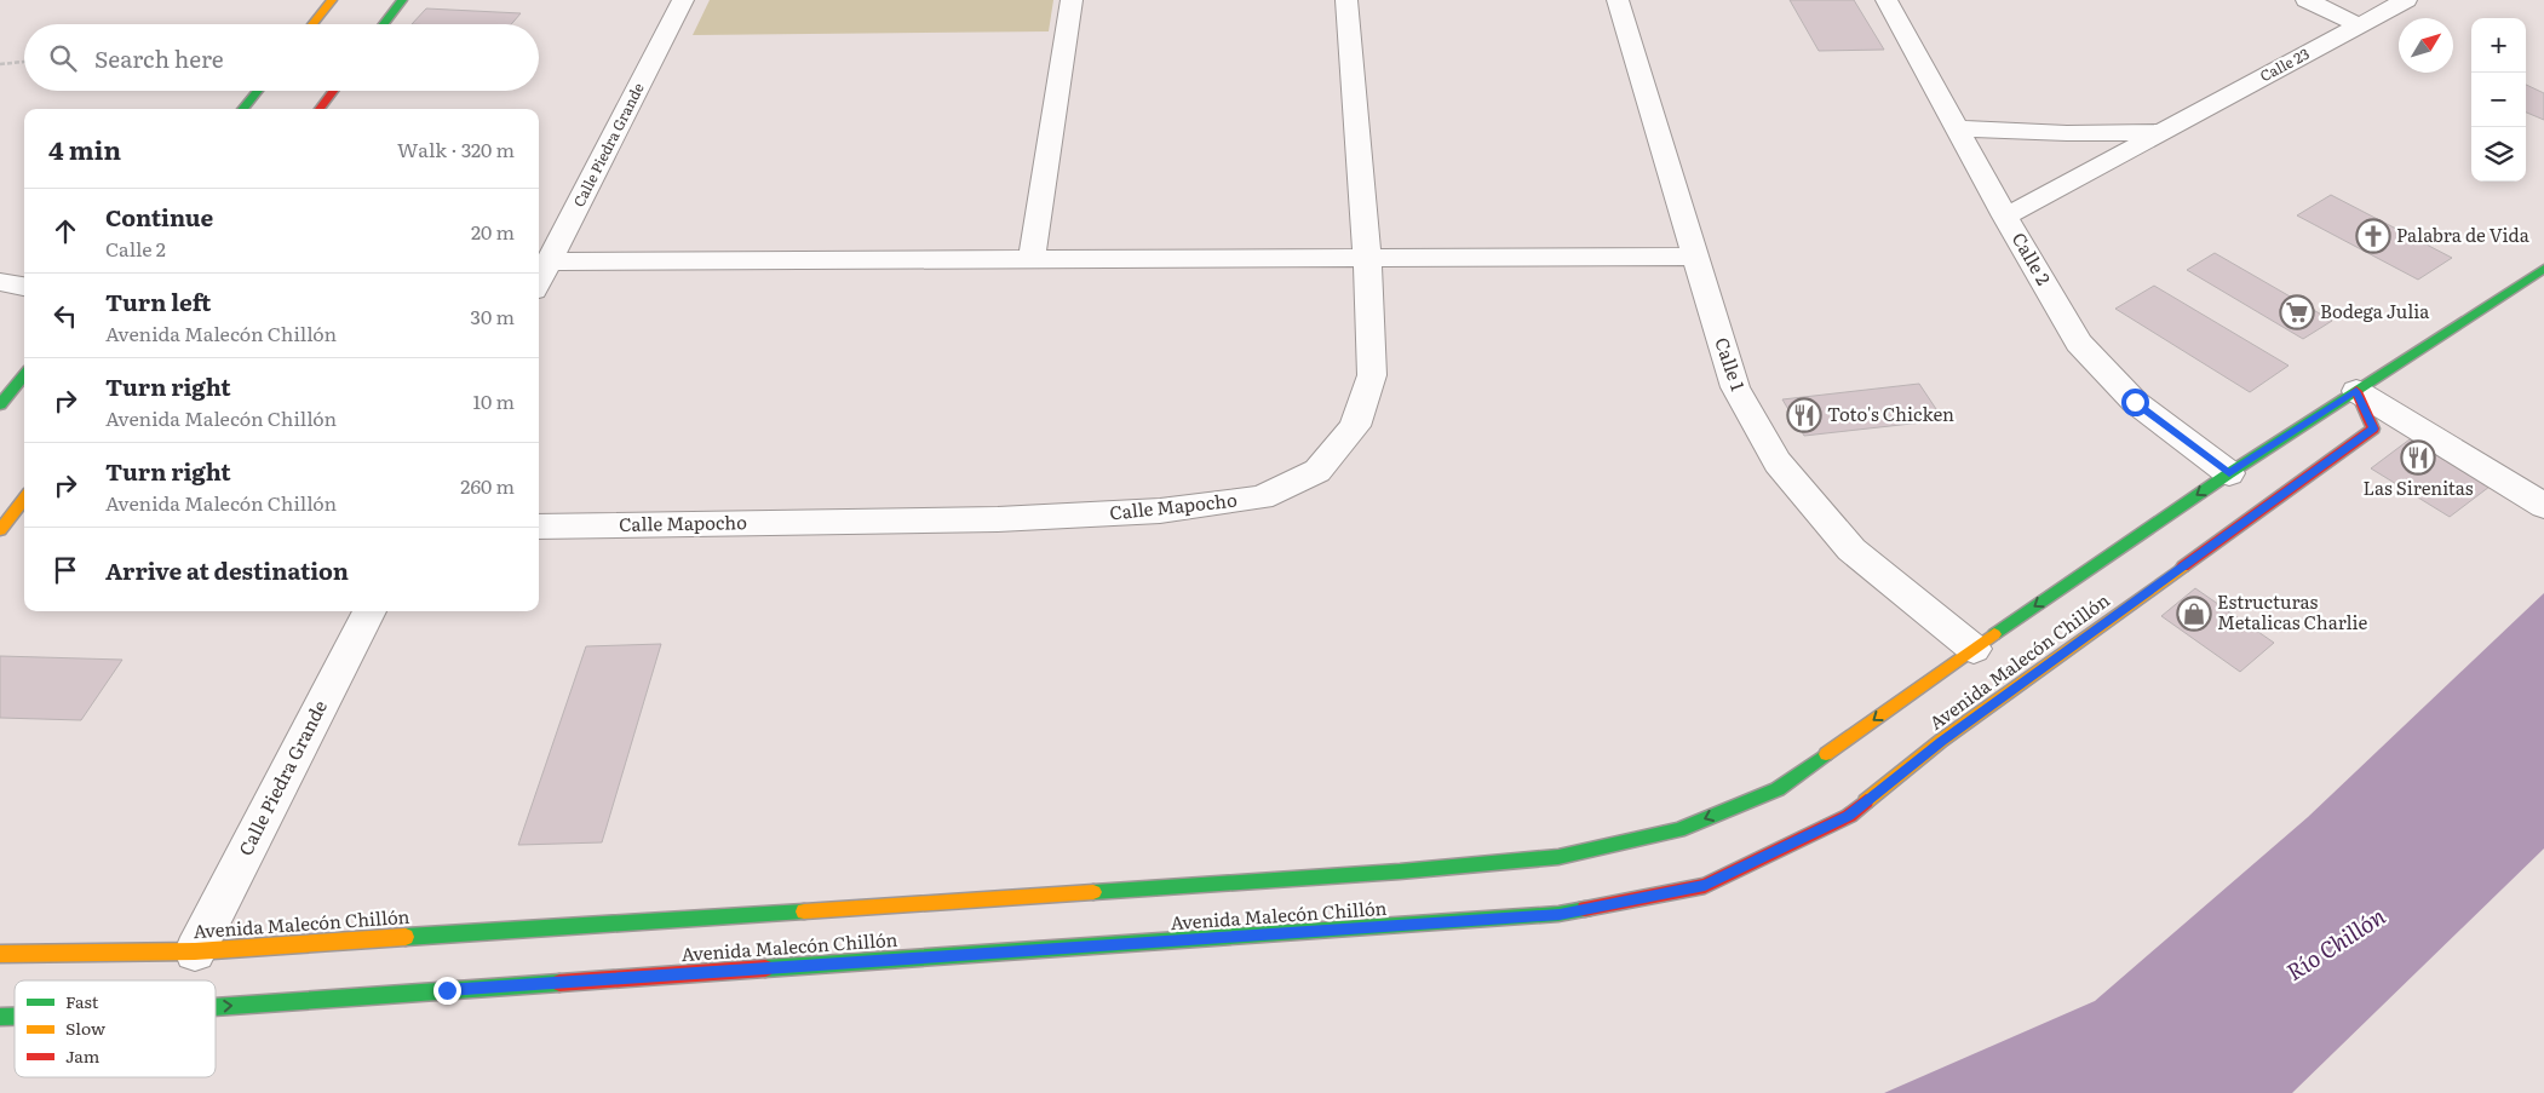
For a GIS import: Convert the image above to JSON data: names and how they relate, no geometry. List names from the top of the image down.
{
  "streets": {
    "main road": ["Avenida Malecón Chillón"],
    "street": [
      "Calle 23",
      "Calle Piedra Grande",
      "Calle 2",
      "Calle 1",
      "Calle Mapocho"
    ]
  },
  "crossings": [
    ["Calle 23", "Calle 2"],
    ["Calle Piedra Grande", "Avenida Malecón Chillón"],
    ["Calle 2", "Avenida Malecón Chillón"],
    ["Calle 1", "Avenida Malecón Chillón"]
  ],
  "water": ["Río Chillón"],
  "places": {
    "church": ["Palabra de Vida"],
    "supermarket": ["Bodega Julia"],
    "restaurant": ["Toto's Chicken", "Las Sirenitas"],
    "shop": ["Estructuras Metalicas Charlie"]
  },
  "legend": ["Fast", "Slow", "Jam"],
  "north": "top right",
  "page": {
    "map_buttons": ["+", "−"],
    "search": "Search here",
    "heading": ["4 min", "Walk · 320 m"],
    "list": [
      ["Continue", "Calle 2", "20 m"],
      ["Turn left", "Avenida Malecón Chillón", "30 m"],
      ["Turn right", "Avenida Malecón Chillón", "10 m"],
      ["Turn right", "Avenida Malecón Chillón", "260 m"],
      "Arrive at destination"
    ]
  }
}
